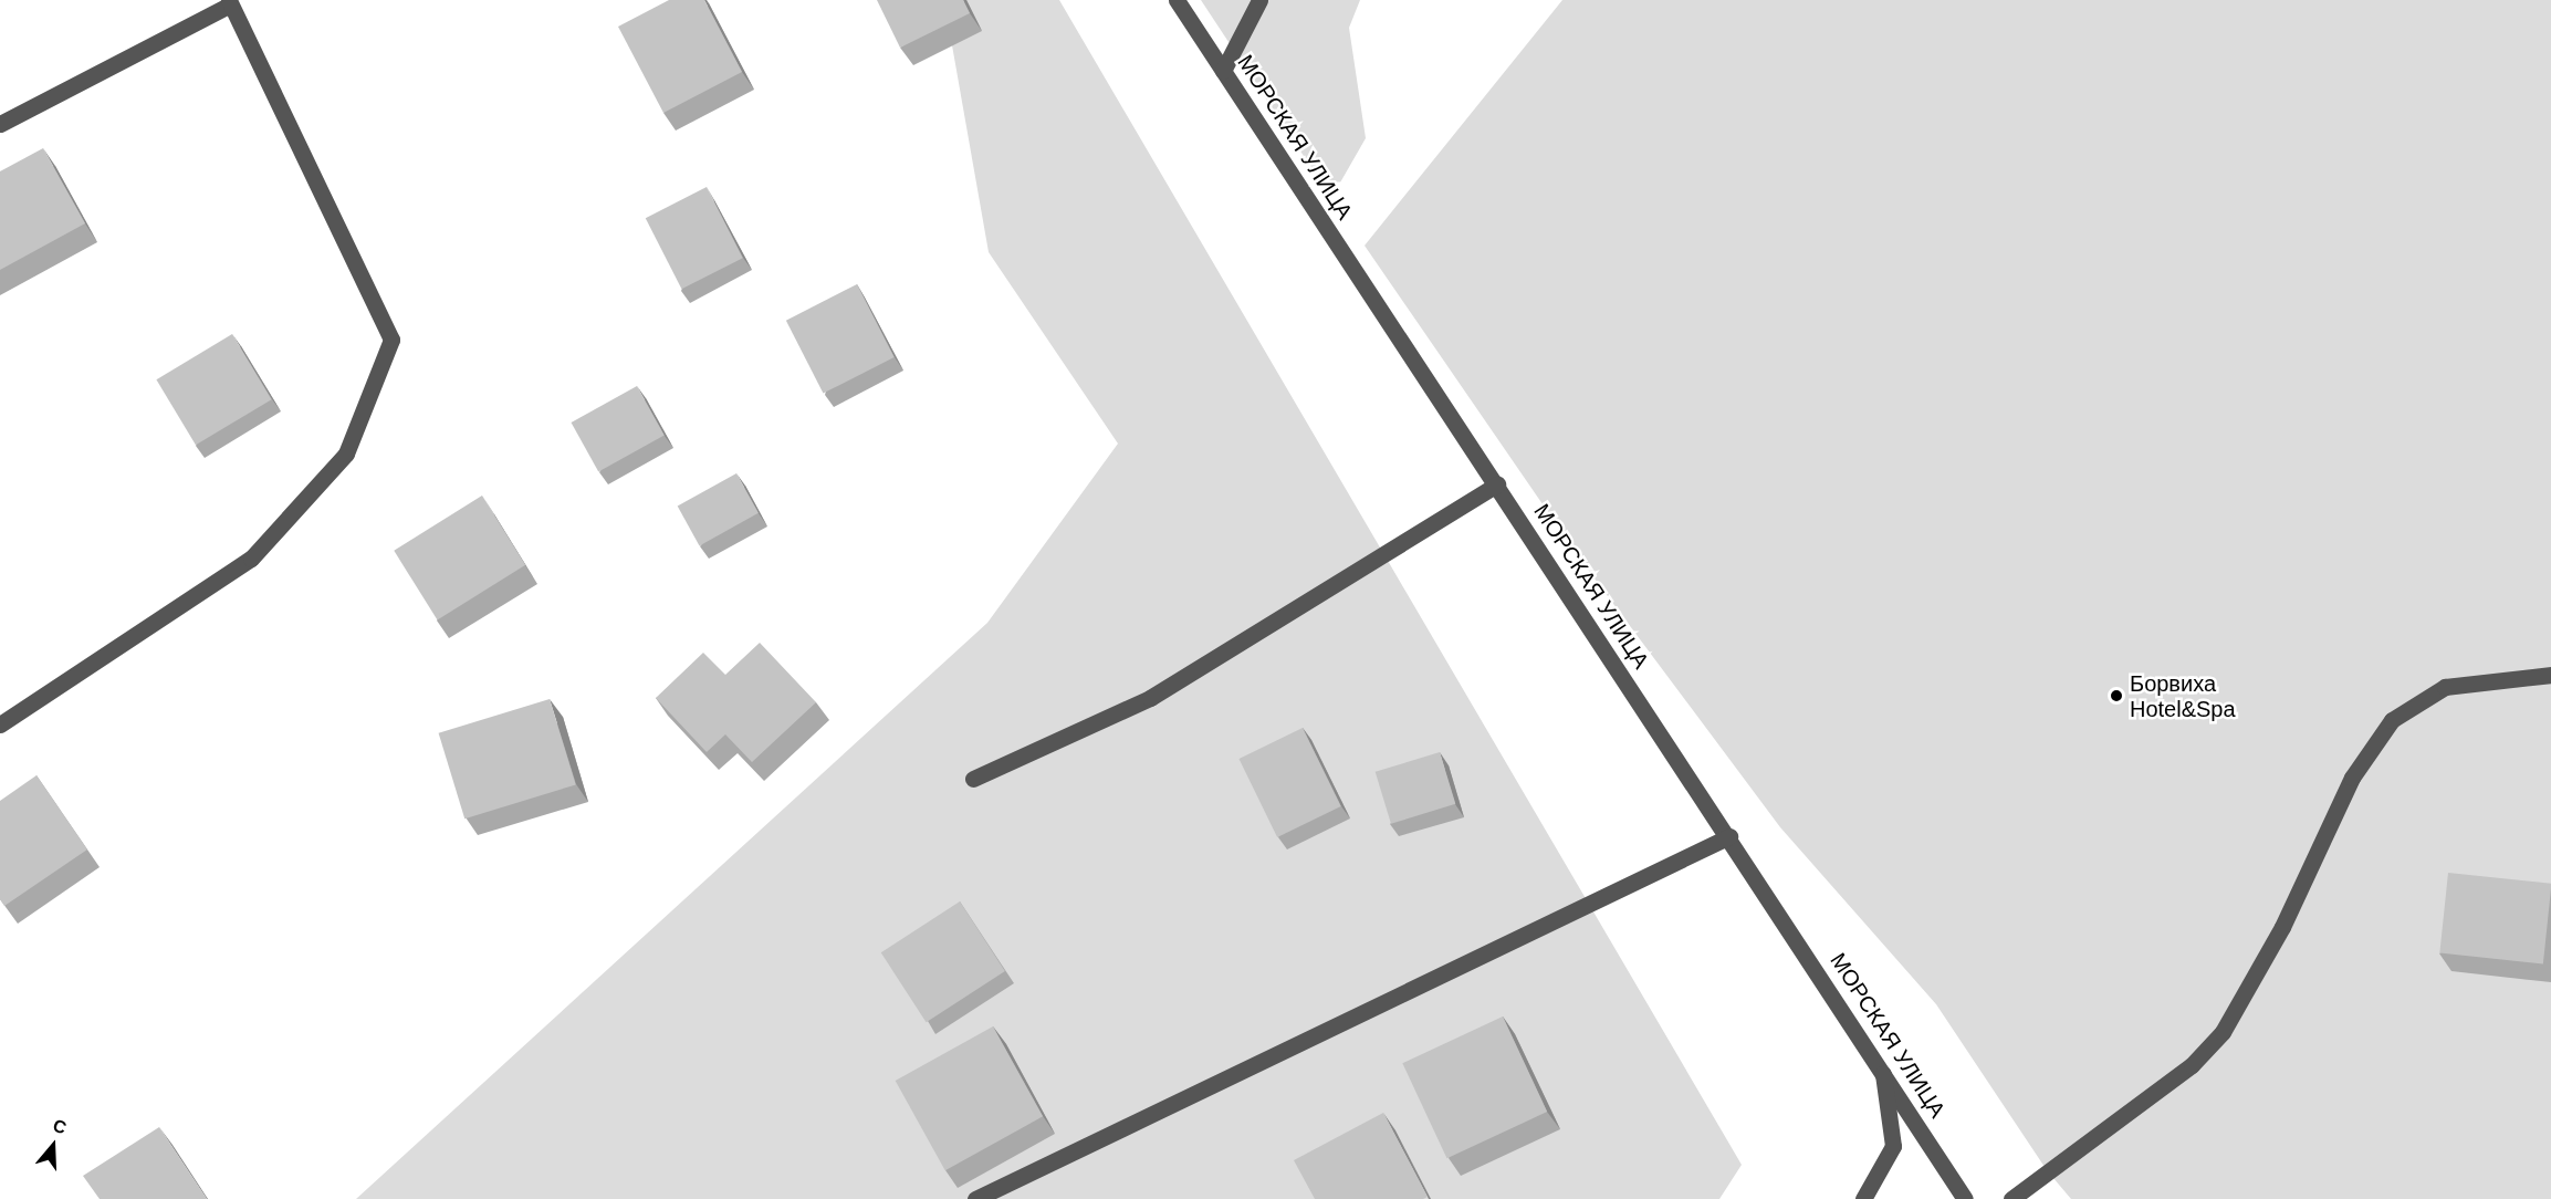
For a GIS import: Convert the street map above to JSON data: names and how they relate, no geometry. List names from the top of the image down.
{
  "streets": {
    "street": ["МОРСКАЯ УЛИЦА"]
  },
  "places": ["Борвиха Hotel&Spa"],
  "north": "top"
}
